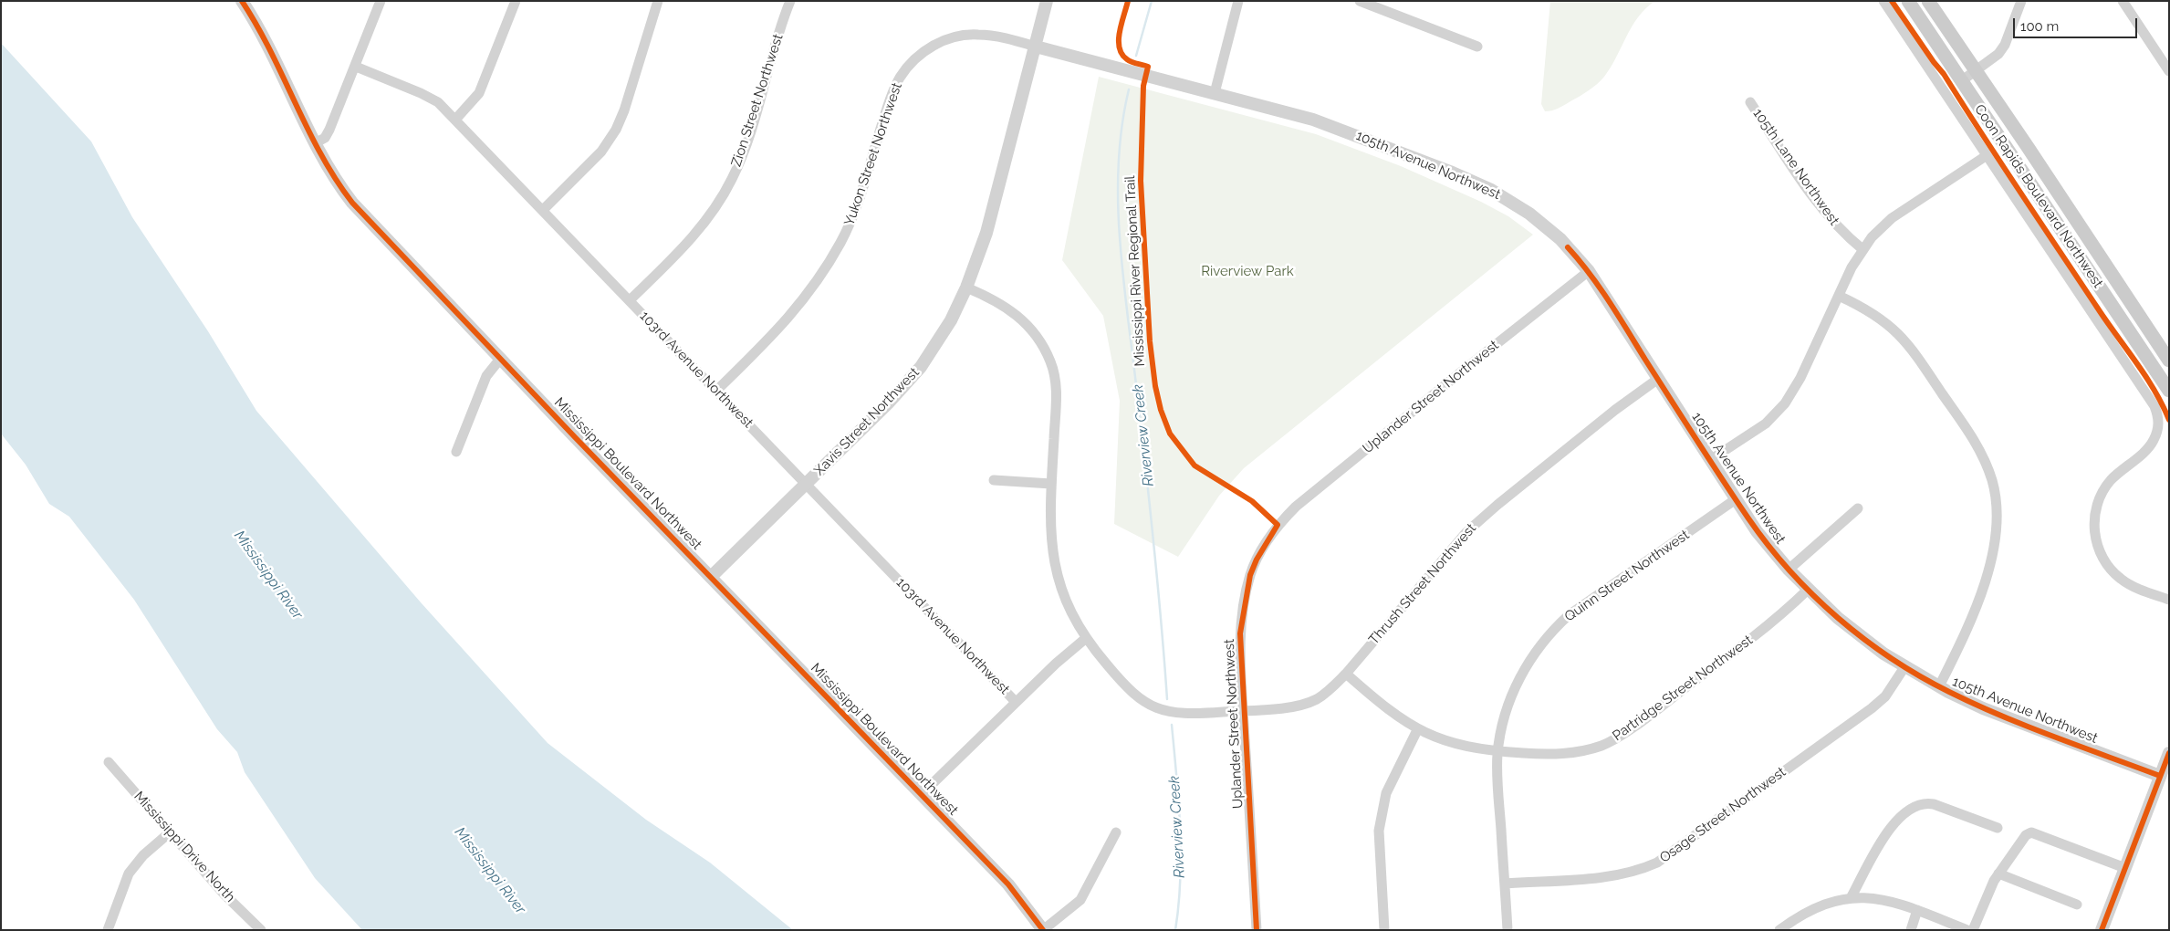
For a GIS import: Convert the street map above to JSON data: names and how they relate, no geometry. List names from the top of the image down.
{
  "streets": {
    "main road": ["Coon Rapids Boulevard Northwest"],
    "street": [
      "Zion Street Northwest",
      "Yukon Street Northwest",
      "105th Avenue Northwest",
      "105th Lane Northwest",
      "103rd Avenue Northwest",
      "Uplander Street Northwest",
      "Xavis Street Northwest",
      "Mississippi Boulevard Northwest",
      "Quinn Street Northwest",
      "Thrush Street Northwest",
      "Partridge Street Northwest",
      "Osage Street Northwest",
      "Mississippi Drive North"
    ],
    "cycle path": ["Mississippi River Regional Trail"]
  },
  "crossings": [
    ["Zion Street Northwest", "103rd Avenue Northwest"],
    ["Yukon Street Northwest", "105th Avenue Northwest"],
    ["Yukon Street Northwest", "103rd Avenue Northwest"],
    ["Yukon Street Northwest", "Xavis Street Northwest"],
    ["105th Avenue Northwest", "Uplander Street Northwest"],
    ["105th Avenue Northwest", "Xavis Street Northwest"],
    ["105th Avenue Northwest", "Quinn Street Northwest"],
    ["105th Avenue Northwest", "Thrush Street Northwest"],
    ["105th Avenue Northwest", "Partridge Street Northwest"],
    ["105th Avenue Northwest", "Osage Street Northwest"],
    ["103rd Avenue Northwest", "Xavis Street Northwest"],
    ["Uplander Street Northwest", "Thrush Street Northwest"],
    ["Xavis Street Northwest", "Mississippi Boulevard Northwest"],
    ["Xavis Street Northwest", "Thrush Street Northwest"],
    ["Quinn Street Northwest", "Partridge Street Northwest"],
    ["Quinn Street Northwest", "Osage Street Northwest"],
    ["Thrush Street Northwest", "Partridge Street Northwest"]
  ],
  "water": ["Riverview Creek", "Mississippi River"],
  "parks": ["Riverview Park"],
  "scale_bar": "100 m"
}
